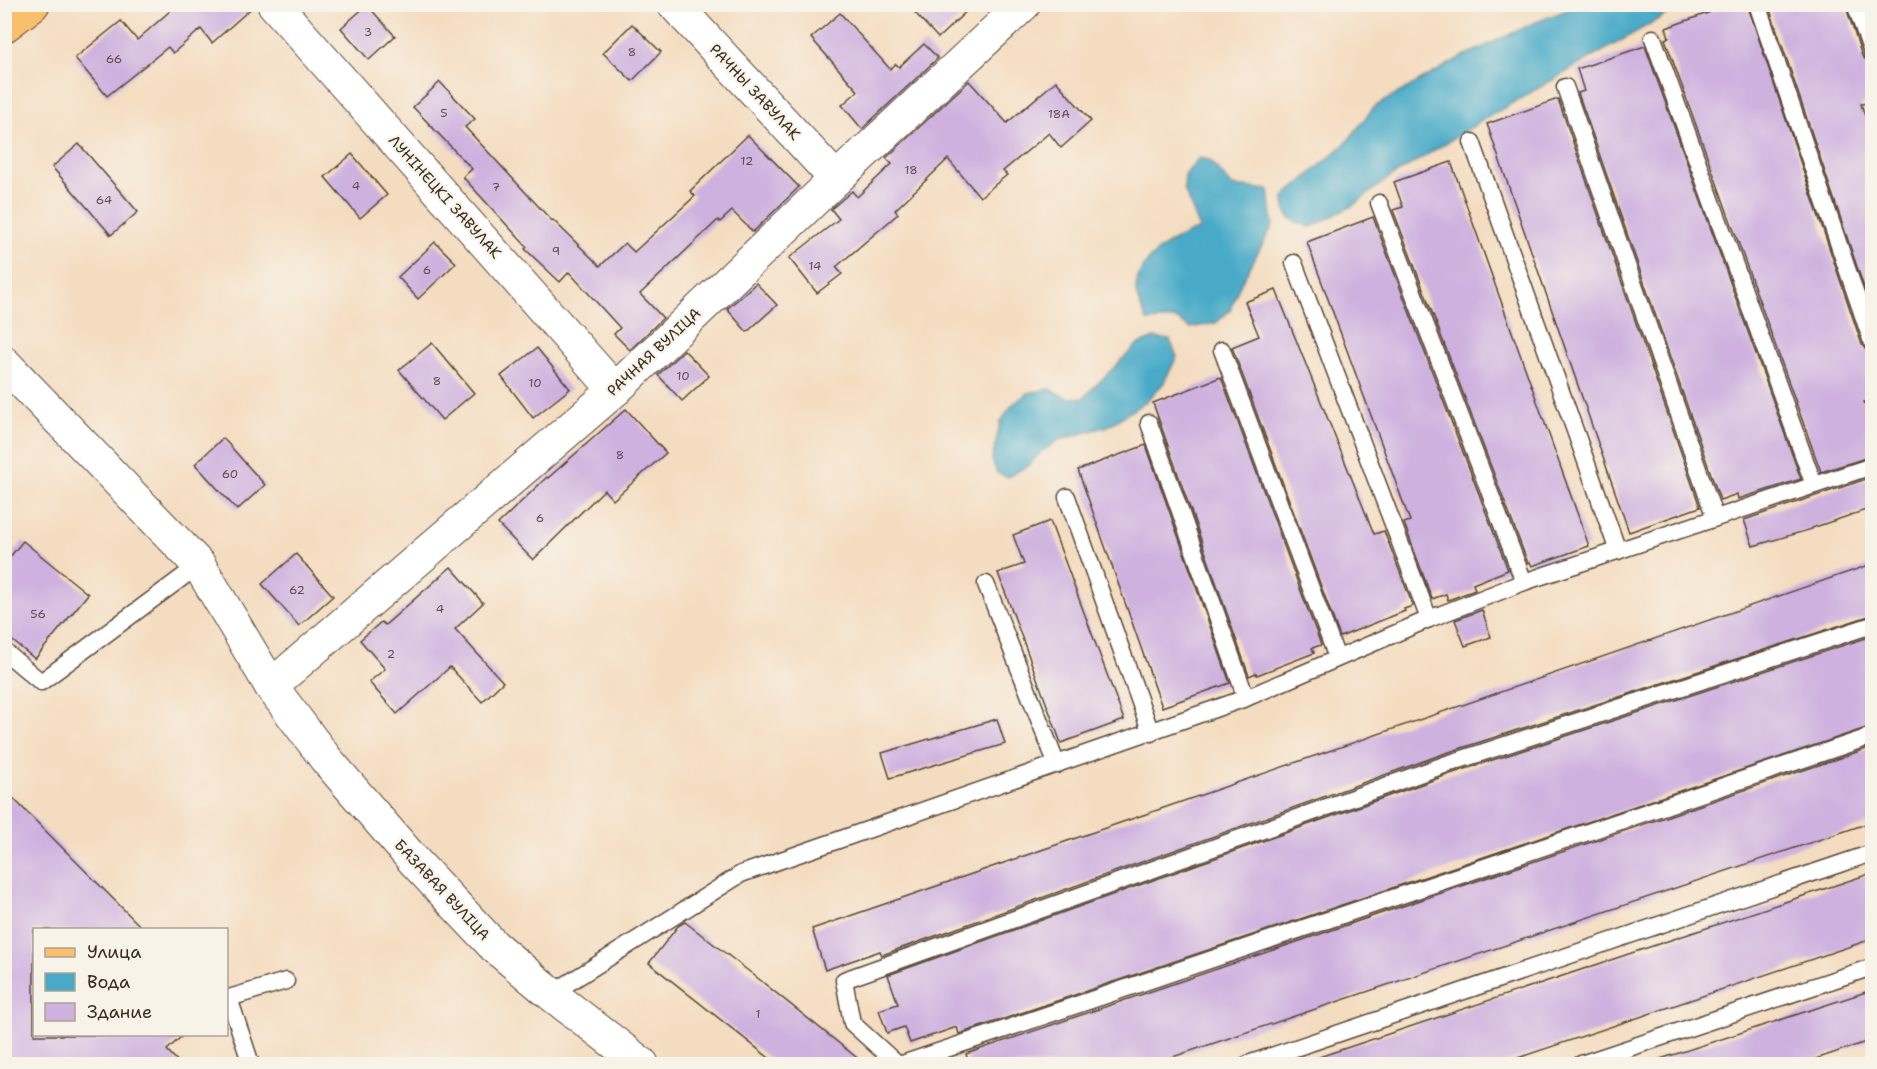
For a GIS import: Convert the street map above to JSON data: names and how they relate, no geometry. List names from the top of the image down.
{
  "streets": {
    "street": [
      "РАЧНЫ ЗАВУЛАК",
      "ЛУНІНЕЦКІ ЗАВУЛАК",
      "РАЧНАЯ ВУЛІЦА",
      "БАЗАВАЯ ВУЛІЦА"
    ]
  },
  "crossings": [
    ["РАЧНЫ ЗАВУЛАК", "РАЧНАЯ ВУЛІЦА"],
    ["ЛУНІНЕЦКІ ЗАВУЛАК", "РАЧНАЯ ВУЛІЦА"],
    ["РАЧНАЯ ВУЛІЦА", "БАЗАВАЯ ВУЛІЦА"]
  ],
  "house_numbers": [
    "3",
    "8",
    "66",
    "5",
    "18А",
    "12",
    "18",
    "4",
    "7",
    "64",
    "9",
    "14",
    "6",
    "10",
    "8",
    "10",
    "8",
    "60",
    "6",
    "62",
    "4",
    "56",
    "2",
    "1"
  ],
  "legend": ["Улица", "Вода", "Здание"]
}
